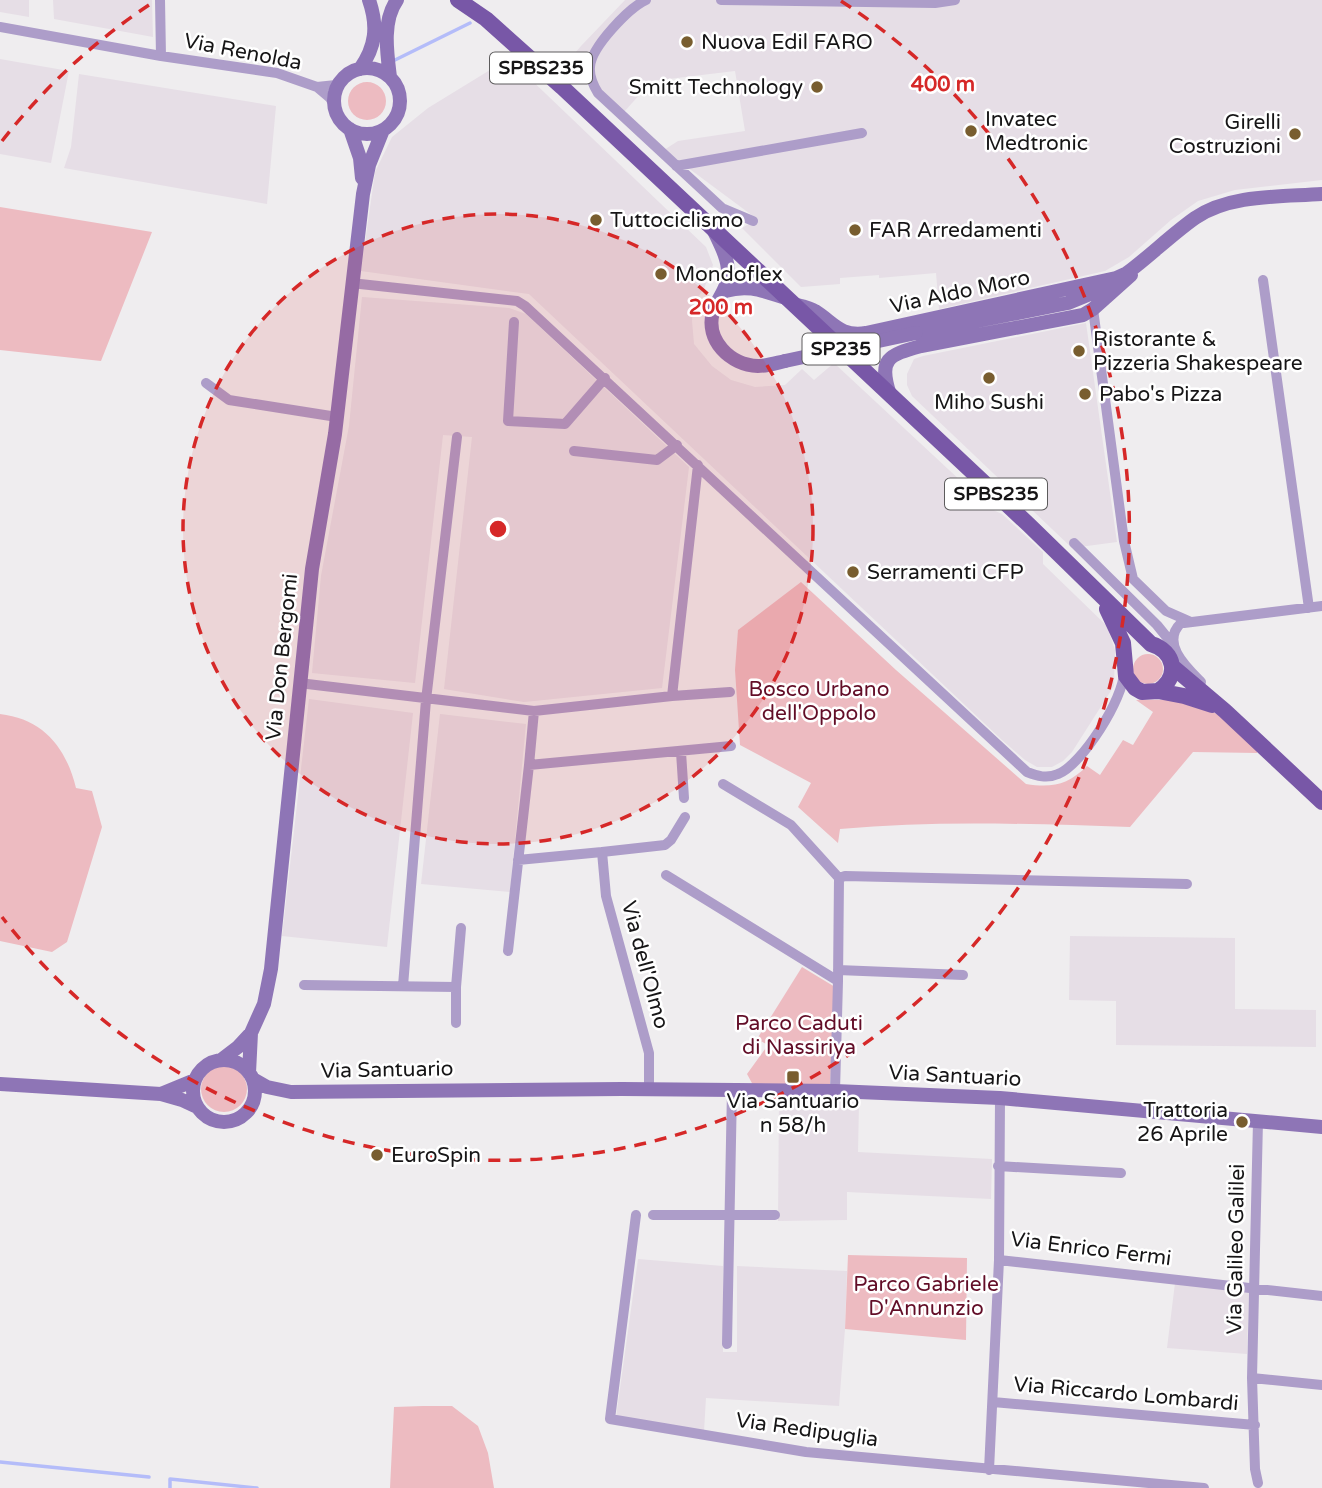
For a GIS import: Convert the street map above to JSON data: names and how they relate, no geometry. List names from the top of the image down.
{
  "streets": {
    "main road": ["SPBS235", "SP235"],
    "street": [
      "Via Renolda",
      "Via Aldo Moro",
      "Via Don Bergomi",
      "Via dell'Olmo",
      "Via Santuario",
      "Via Enrico Fermi",
      "Via Galileo Galilei",
      "Via Riccardo Lombardi",
      "Via Redipuglia"
    ]
  },
  "crossings": [
    ["Via Renolda", "Via Don Bergomi"],
    ["SPBS235", "Via Aldo Moro"],
    ["SPBS235", "SP235"],
    ["Via Aldo Moro", "SP235"],
    ["Via Don Bergomi", "Via Santuario"],
    ["Via dell'Olmo", "Via Santuario"],
    ["Via Santuario", "Via Enrico Fermi"],
    ["Via Santuario", "Via Galileo Galilei"],
    ["Via Enrico Fermi", "Via Galileo Galilei"],
    ["Via Galileo Galilei", "Via Riccardo Lombardi"]
  ],
  "parks": ["Bosco Urbano dell'Oppolo", "Parco Caduti di Nassiriya", "Parco Gabriele D'Annunzio"],
  "places": {
    "other": [
      "Nuova Edil FARO",
      "Smitt Technology",
      "Invatec Medtronic",
      "Girelli Costruzioni",
      "Tuttociclismo",
      "FAR Arredamenti",
      "Mondoflex",
      "Ristorante & Pizzeria Shakespeare",
      "Miho Sushi",
      "Pabo's Pizza",
      "Serramenti CFP",
      "Trattoria 26 Aprile",
      "EuroSpin"
    ],
    "transit": ["Via Santuario n 58/h"]
  },
  "rings": ["400 m", "200 m"]
}
